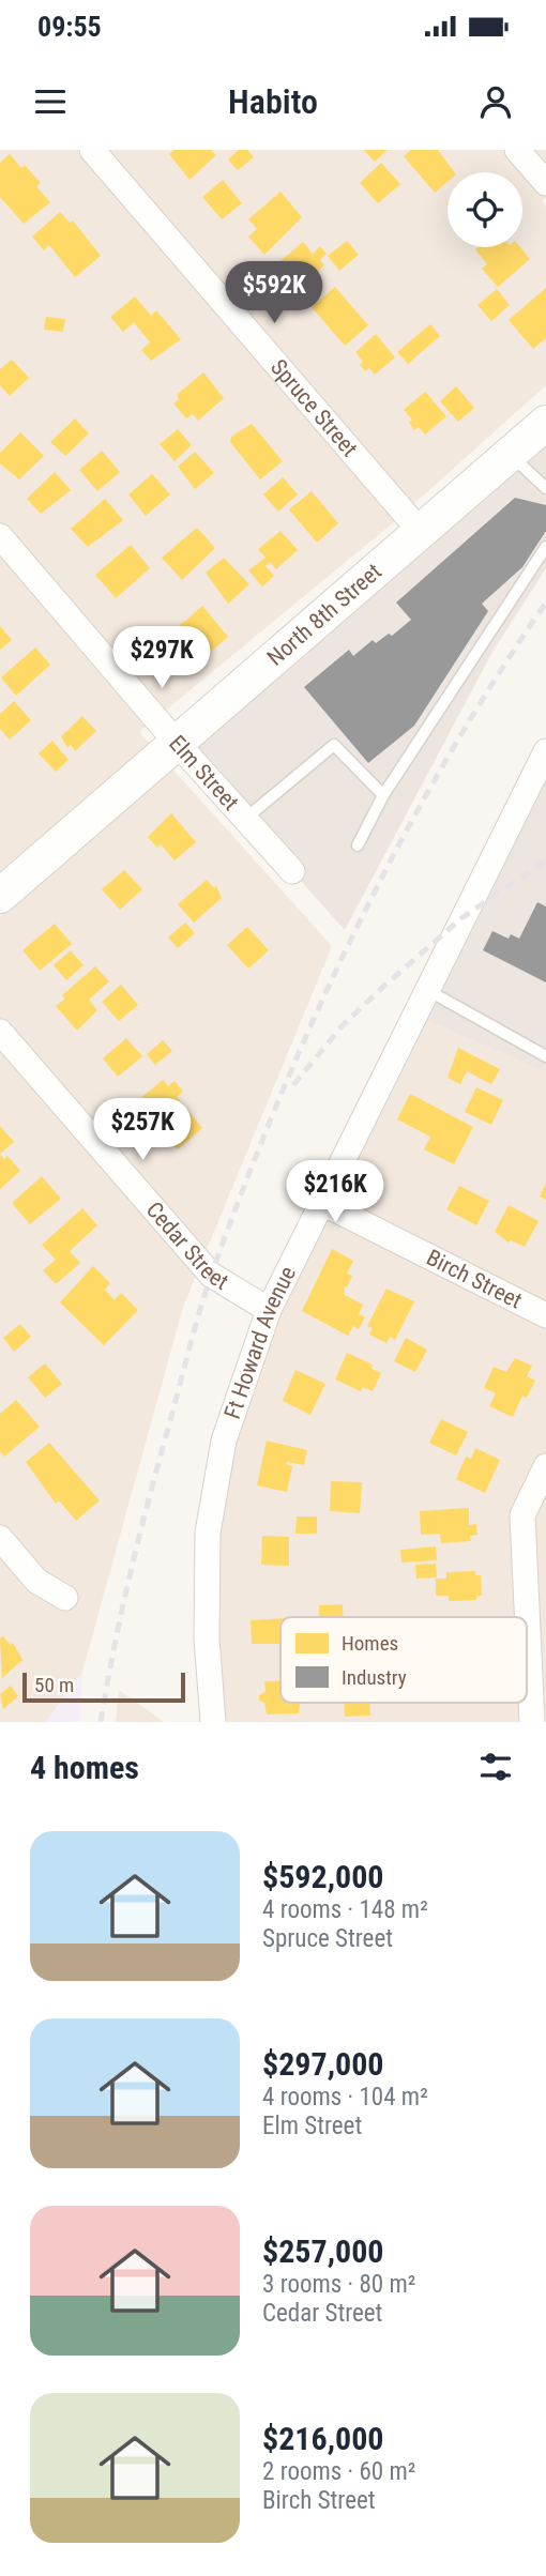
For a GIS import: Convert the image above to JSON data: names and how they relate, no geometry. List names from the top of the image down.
{
  "streets": {
    "main road": ["North 8th Street"],
    "street": [
      "Spruce Street",
      "Elm Street",
      "Cedar Street",
      "Birch Street",
      "Ft Howard Avenue"
    ]
  },
  "crossings": [
    ["Spruce Street", "North 8th Street"],
    ["North 8th Street", "Elm Street"],
    ["Cedar Street", "Ft Howard Avenue"],
    ["Birch Street", "Ft Howard Avenue"]
  ],
  "legend": ["Homes", "Industry"],
  "scale_bar": "50 m",
  "page": {
    "status": "09:55",
    "header": "Habito",
    "price": [
      "$592K",
      "$297K",
      "$257K",
      "$216K"
    ],
    "scale": "50 m",
    "heading": "4 homes",
    "list": [
      {
        "name": "$592,000",
        "note": "4 rooms · 148 m² · Spruce Street"
      },
      {
        "name": "$297,000",
        "note": "4 rooms · 104 m² · Elm Street"
      },
      {
        "name": "$257,000",
        "note": "3 rooms · 80 m² · Cedar Street"
      },
      {
        "name": "$216,000",
        "note": "2 rooms · 60 m² · Birch Street"
      }
    ]
  }
}
